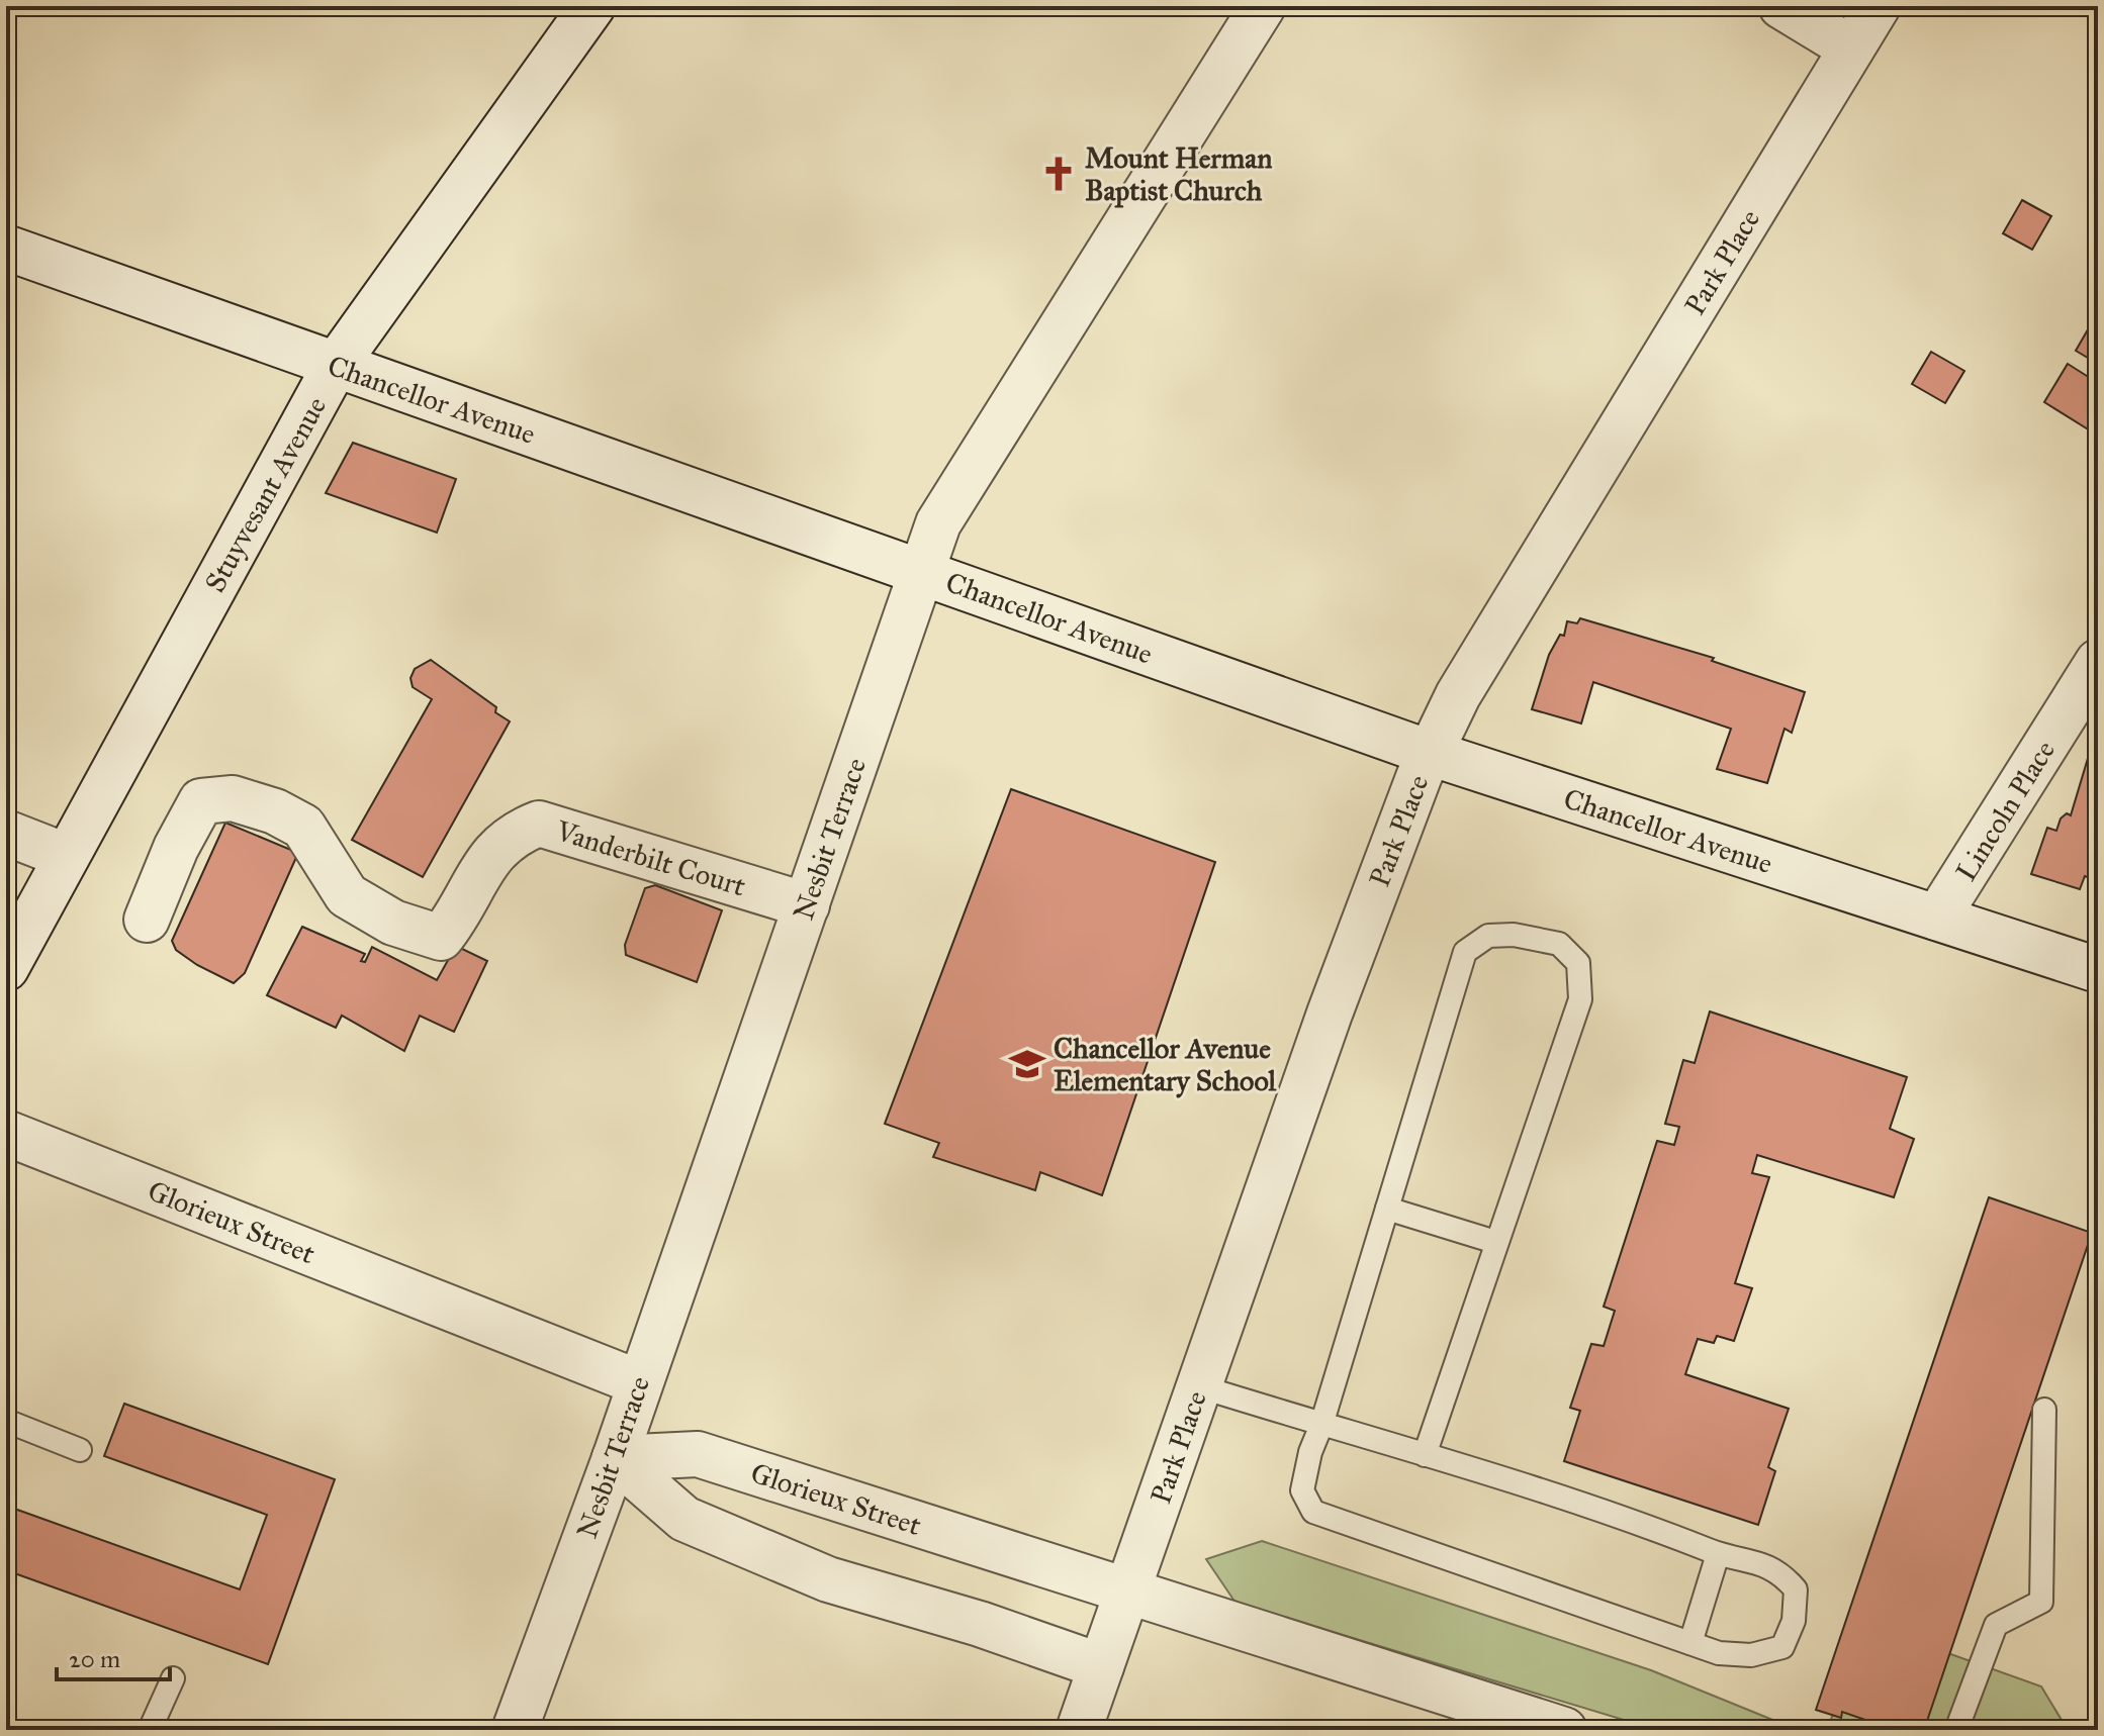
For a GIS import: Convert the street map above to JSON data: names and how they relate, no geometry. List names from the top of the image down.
{
  "streets": {
    "street": [
      "Park Place",
      "Chancellor Avenue",
      "Stuyvesant Avenue",
      "Lincoln Place",
      "Nesbit Terrace",
      "Vanderbilt Court",
      "Glorieux Street"
    ]
  },
  "crossings": [
    ["Park Place", "Chancellor Avenue"],
    ["Park Place", "Glorieux Street"],
    ["Chancellor Avenue", "Stuyvesant Avenue"],
    ["Chancellor Avenue", "Lincoln Place"],
    ["Chancellor Avenue", "Nesbit Terrace"],
    ["Nesbit Terrace", "Vanderbilt Court"],
    ["Nesbit Terrace", "Glorieux Street"]
  ],
  "places": {
    "church": ["Mount Herman Baptist Church"],
    "school or university": ["Chancellor Avenue Elementary School"]
  },
  "scale_bar": "20 m"
}
